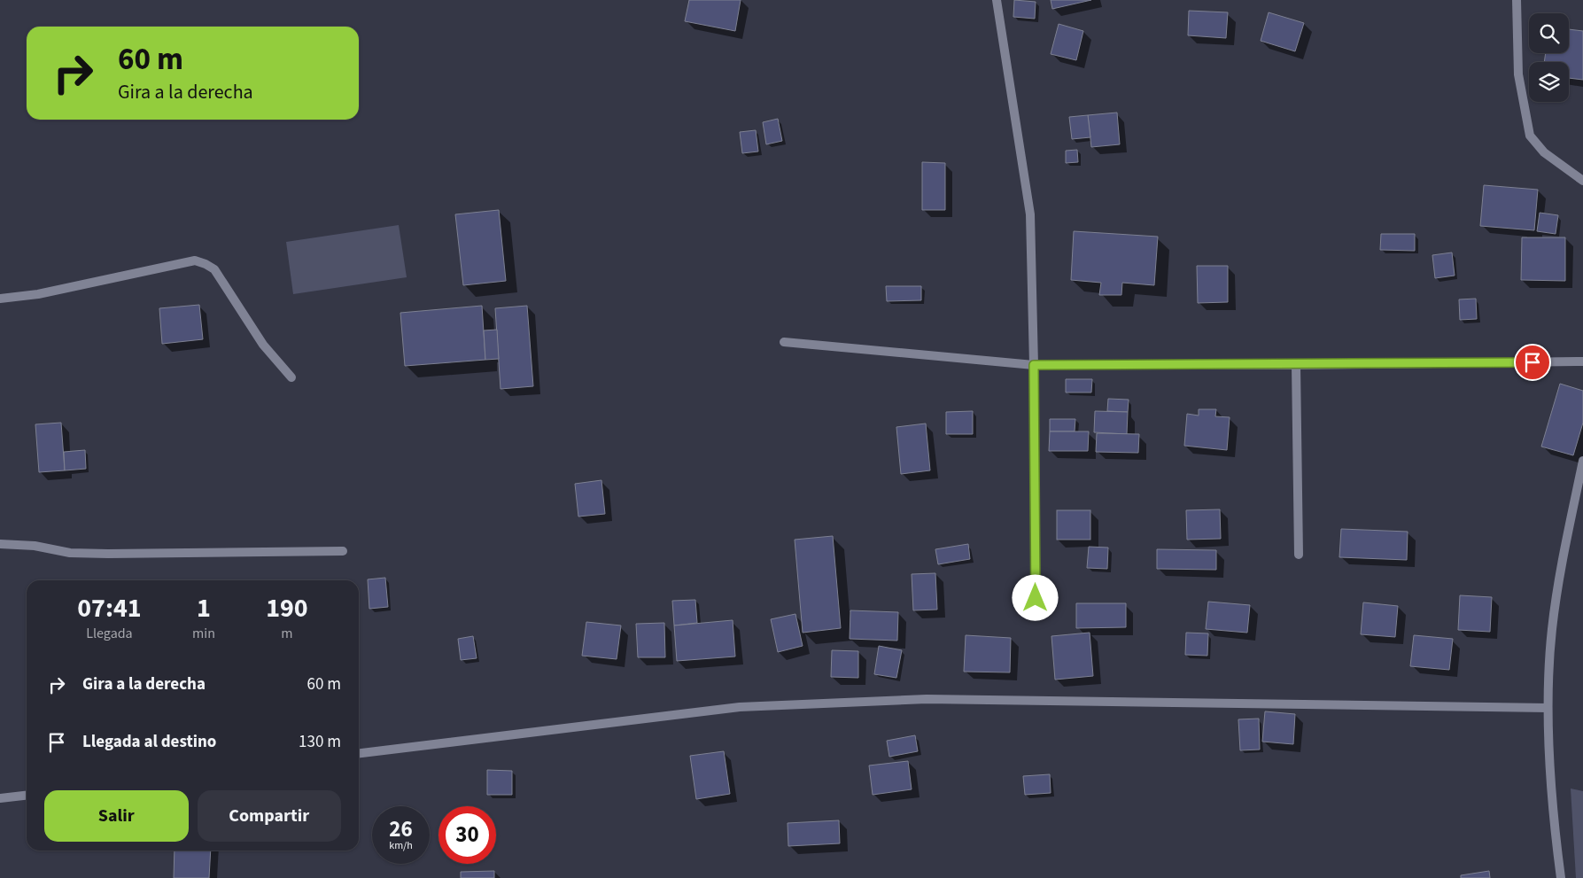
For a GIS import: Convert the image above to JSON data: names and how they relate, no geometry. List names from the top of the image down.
{
  "page": {
    "turn": ["60 m", "Gira a la derecha"],
    "eta": [
      "07:41",
      "Llegada",
      "1",
      "min",
      "190",
      "m"
    ],
    "list": [
      {
        "name": "Gira a la derecha",
        "value": "60 m"
      },
      {
        "name": "Llegada al destino",
        "value": "130 m"
      }
    ],
    "buttons": ["Salir", "Compartir"],
    "speed": "26 km/h",
    "limit": "30"
  }
}
